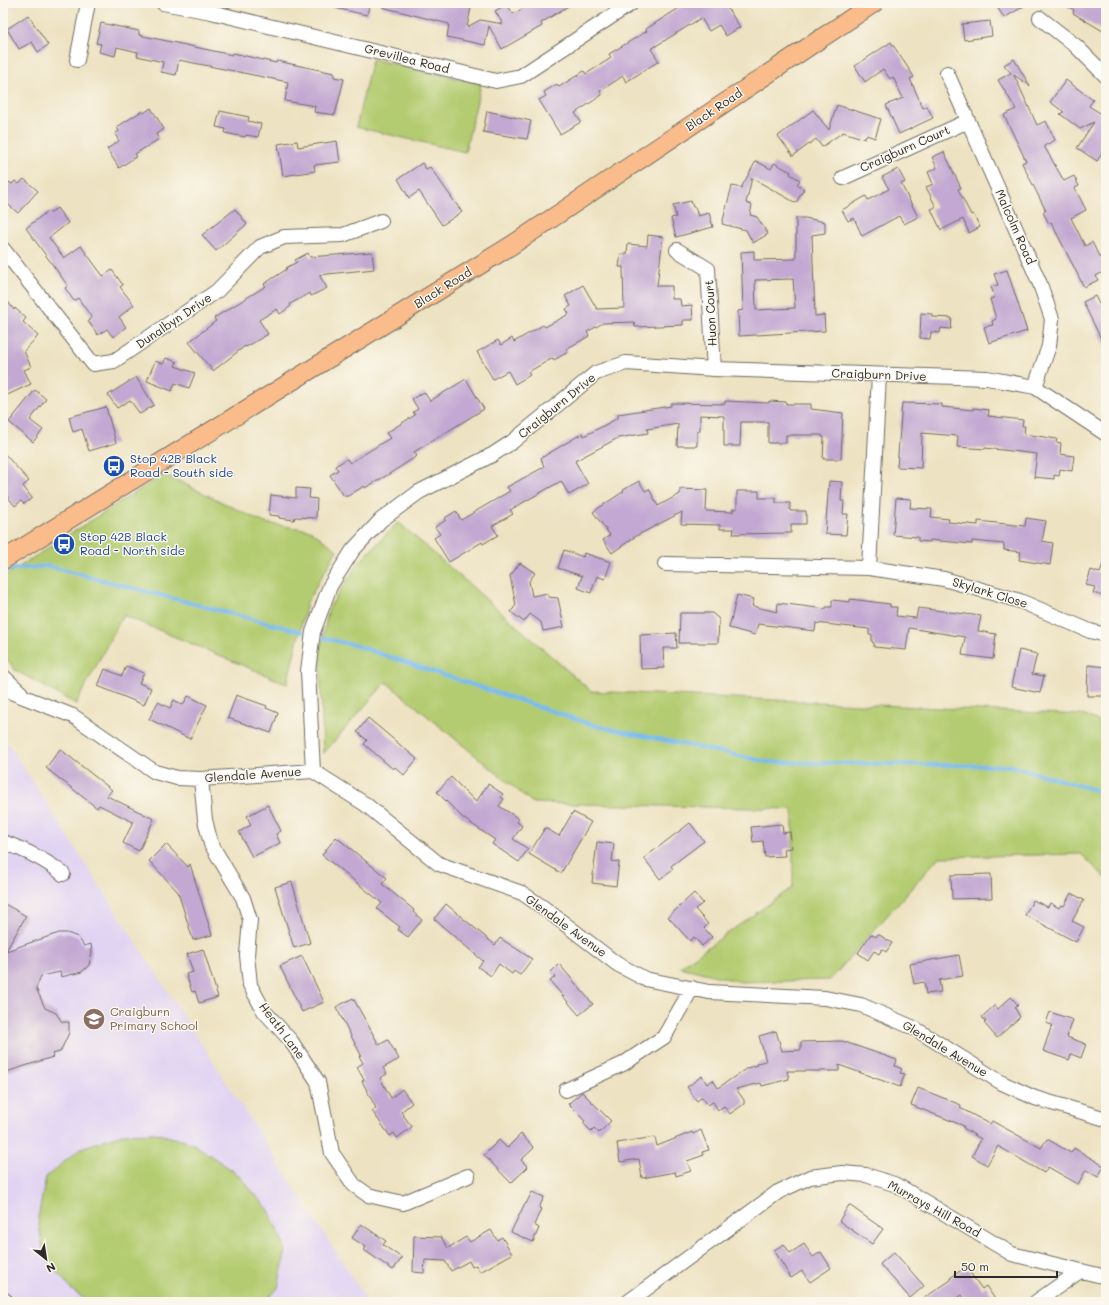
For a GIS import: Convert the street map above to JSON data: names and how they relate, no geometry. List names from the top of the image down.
{
  "streets": {
    "main road": ["Black Road"],
    "street": [
      "Grevillea Road",
      "Craigburn Court",
      "Malcolm Road",
      "Huon Court",
      "Dunalbyn Drive",
      "Craigburn Drive",
      "Skylark Close",
      "Glendale Avenue",
      "Heath Lane",
      "Murrays Hill Road"
    ]
  },
  "crossings": [
    ["Craigburn Court", "Malcolm Road"],
    ["Malcolm Road", "Craigburn Drive"],
    ["Huon Court", "Craigburn Drive"],
    ["Craigburn Drive", "Glendale Avenue"],
    ["Glendale Avenue", "Heath Lane"]
  ],
  "places": {
    "bus stop": ["Stop 42B Black Road - South side", "Stop 42B Black Road - North side"],
    "school or university": ["Craigburn Primary School"]
  },
  "scale_bar": "50 m",
  "north": "bottom right"
}
